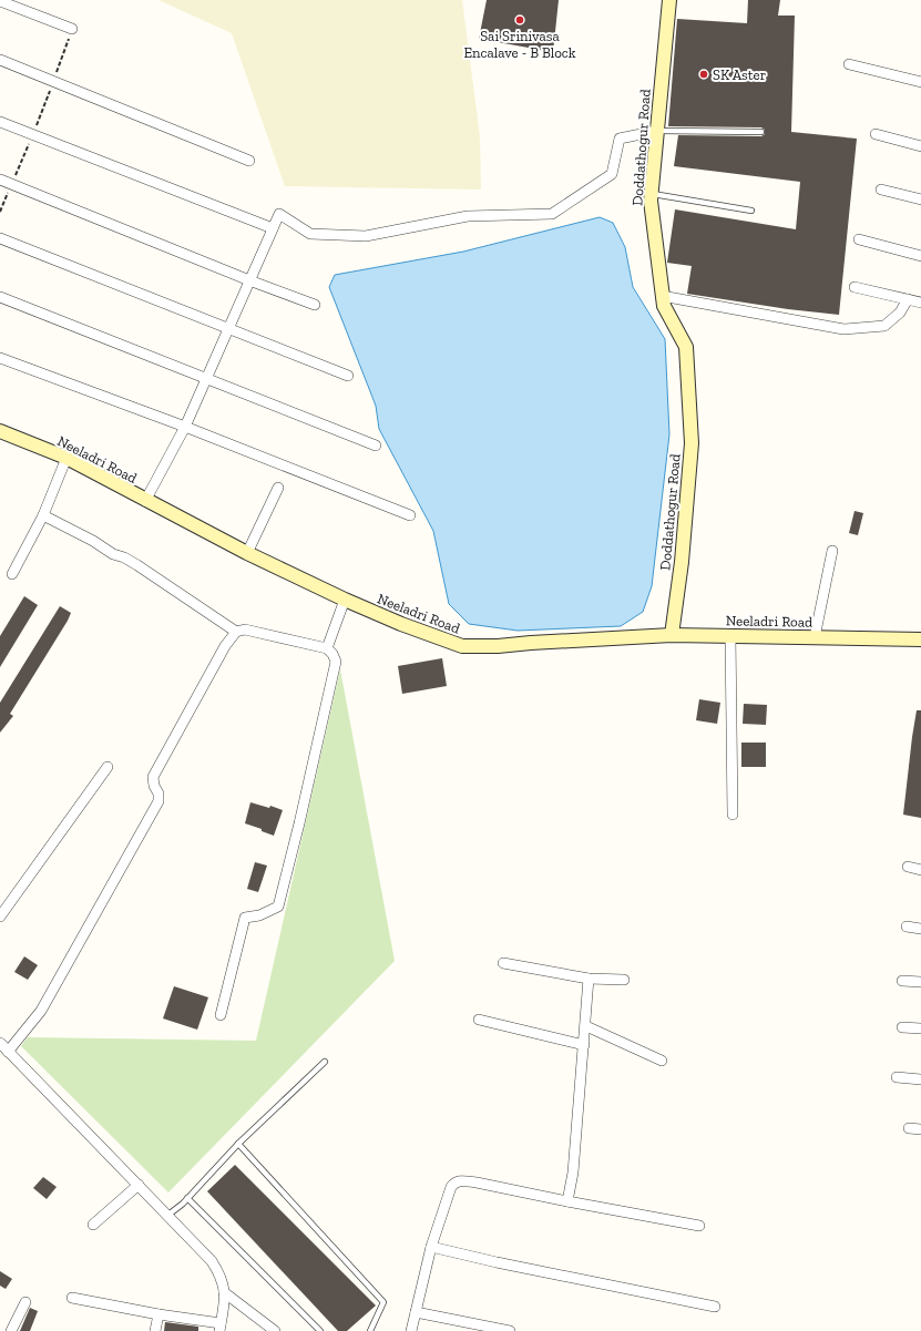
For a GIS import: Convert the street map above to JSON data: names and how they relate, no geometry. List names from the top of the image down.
{
  "streets": {
    "street": ["Doddathogur Road", "Neeladri Road"]
  },
  "crossings": [
    ["Doddathogur Road", "Neeladri Road"]
  ],
  "places": ["Sai Srinivasa Encalave - B Block", "SK Aster"]
}
